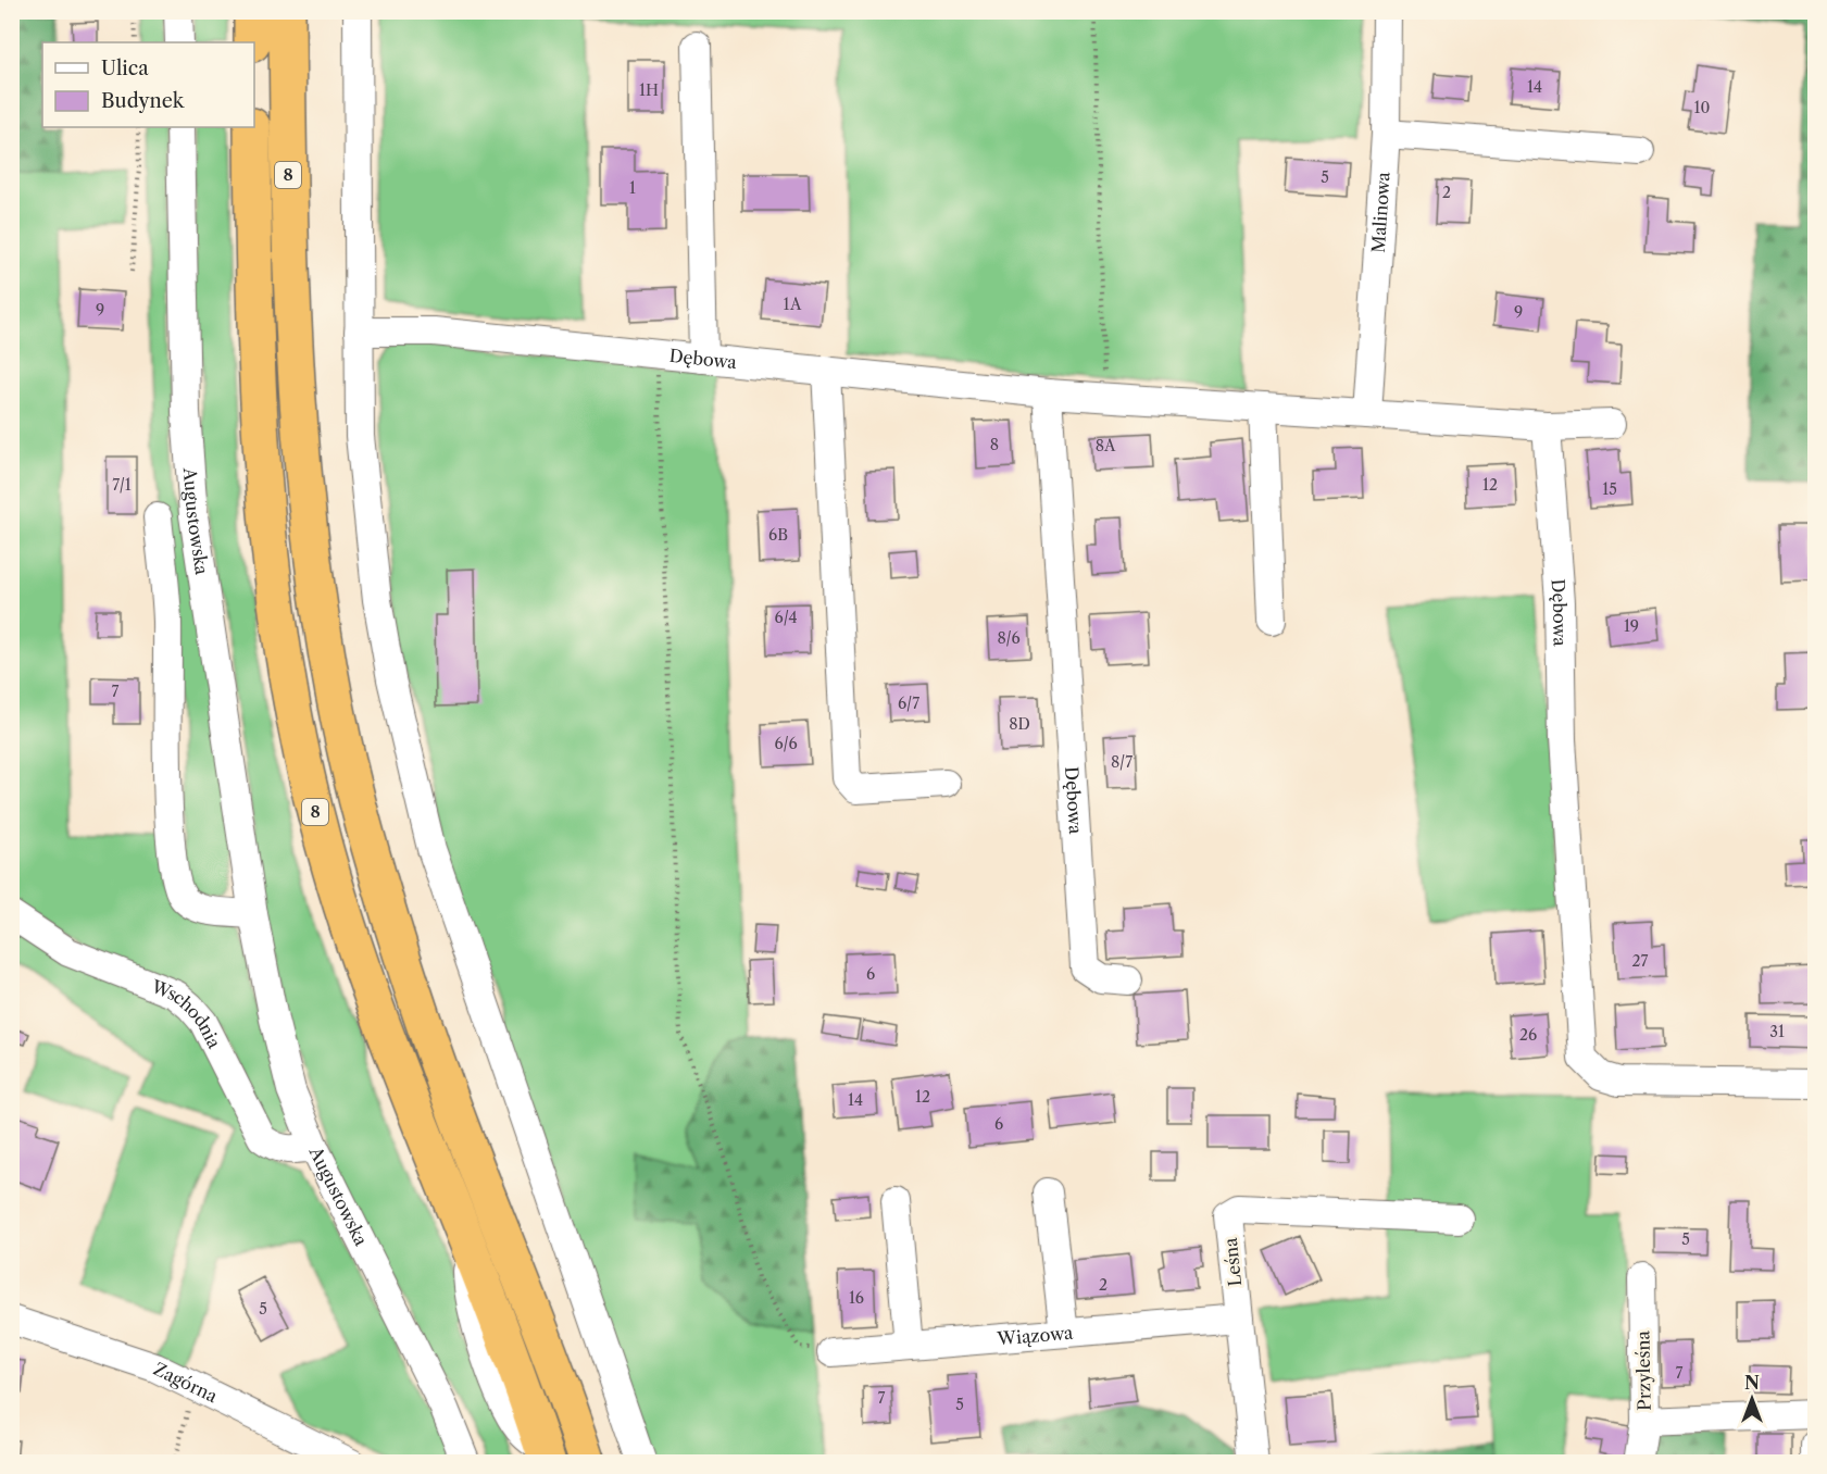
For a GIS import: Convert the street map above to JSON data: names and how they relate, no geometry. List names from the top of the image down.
{
  "streets": {
    "highway": ["8"],
    "street": [
      "Malinowa",
      "Dębowa",
      "Augustowska",
      "Wschodnia",
      "Leśna",
      "Wiązowa",
      "Przyleśna",
      "Zagórna"
    ]
  },
  "crossings": [
    ["Malinowa", "Dębowa"],
    ["Augustowska", "Wschodnia"],
    ["Leśna", "Wiązowa"]
  ],
  "house_numbers": [
    "14",
    "1H",
    "10",
    "5",
    "1",
    "2",
    "1A",
    "9",
    "9",
    "8",
    "8A",
    "7/1",
    "12",
    "15",
    "6B",
    "6/4",
    "19",
    "8/6",
    "7",
    "6/7",
    "8D",
    "6/6",
    "8/7",
    "27",
    "6",
    "31",
    "26",
    "12",
    "14",
    "6",
    "5",
    "2",
    "16",
    "5",
    "7",
    "7",
    "5"
  ],
  "legend": ["Ulica", "Budynek"],
  "north": "top"
}
